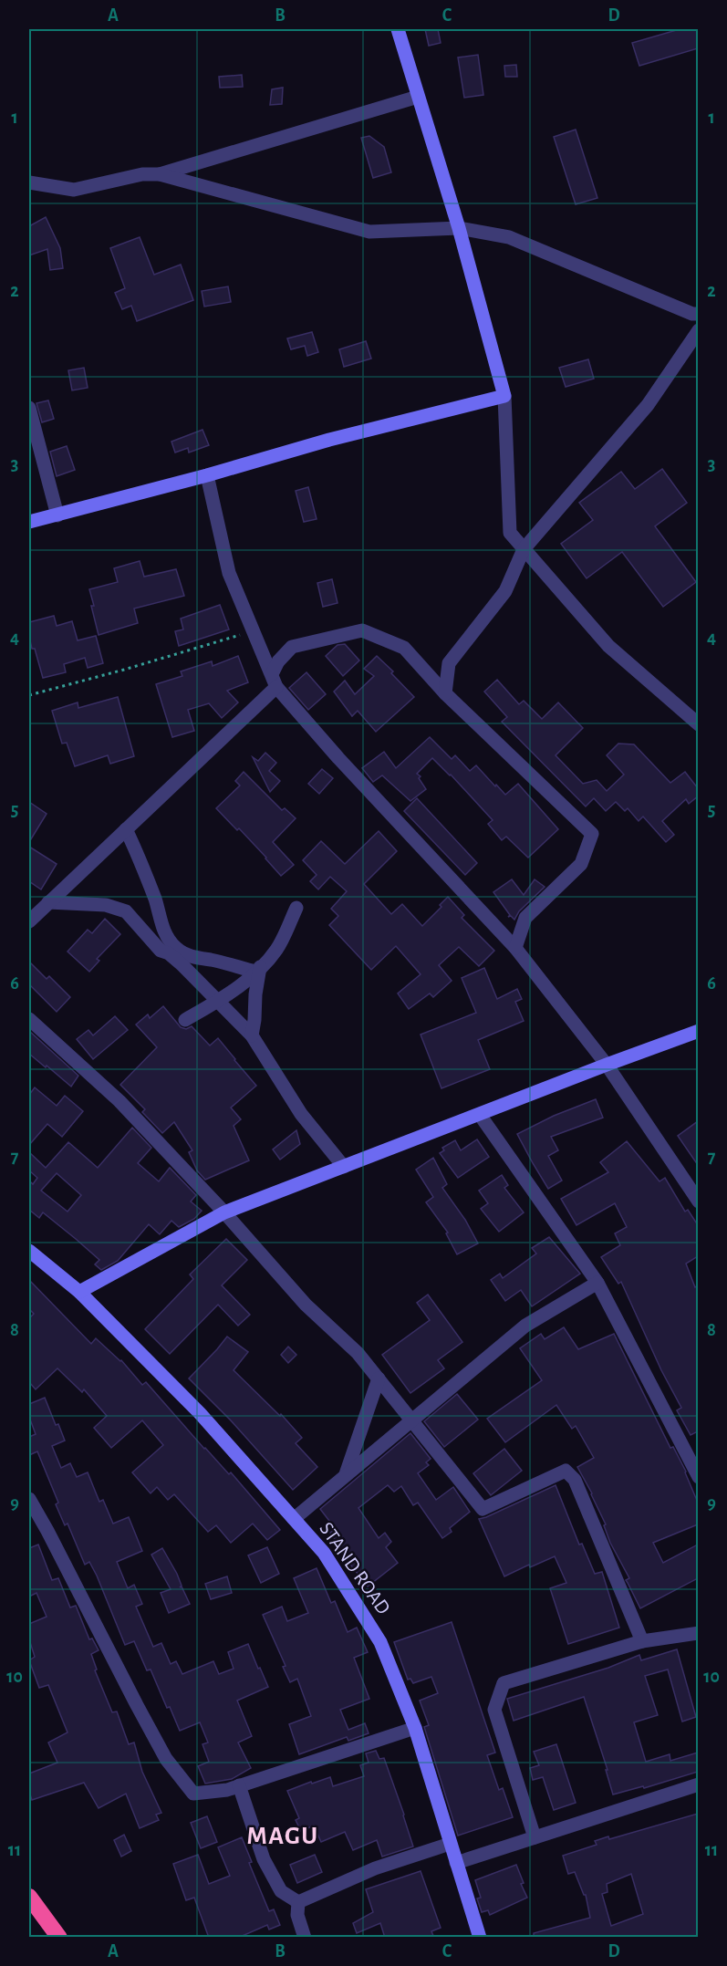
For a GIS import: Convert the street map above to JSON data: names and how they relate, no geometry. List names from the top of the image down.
{
  "streets": {
    "main road": ["STAND ROAD"]
  },
  "districts": ["MAGU"],
  "grid": {
    "columns": [
      "A",
      "B",
      "C",
      "D"
    ],
    "rows": [
      "1",
      "2",
      "3",
      "4",
      "5",
      "6",
      "7",
      "8",
      "9",
      "10",
      "11"
    ]
  }
}
